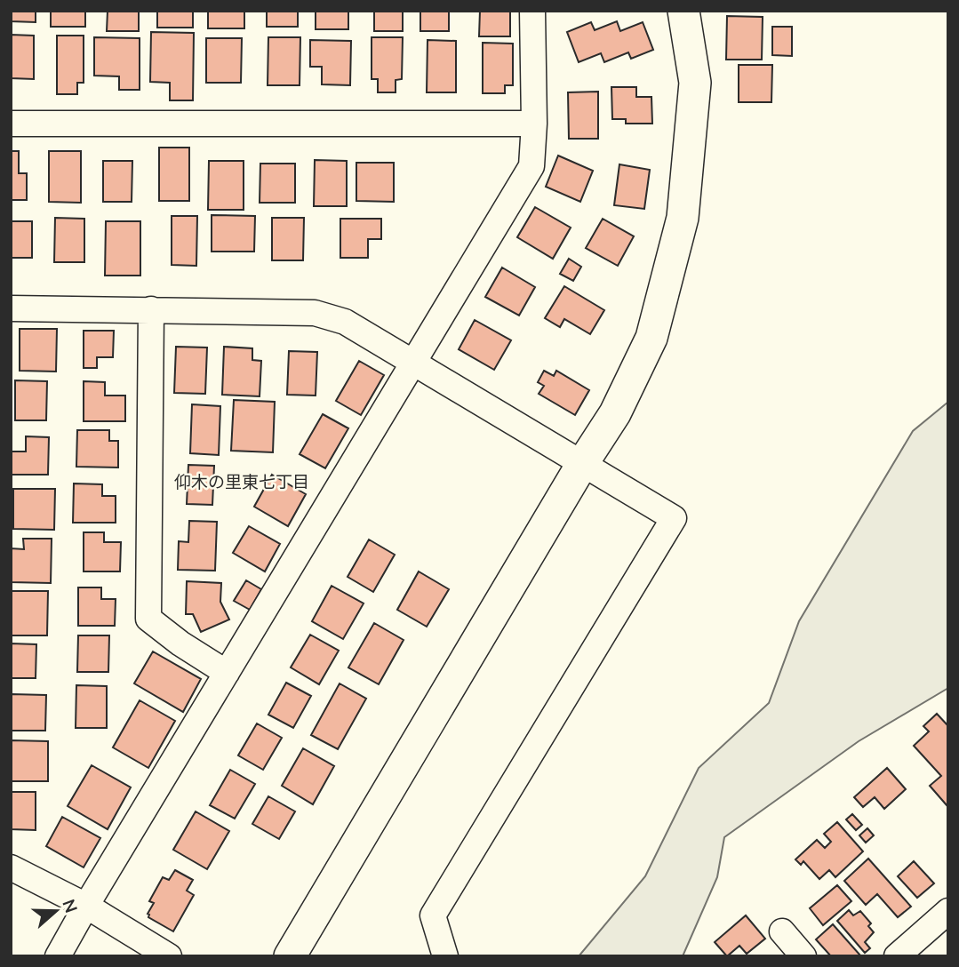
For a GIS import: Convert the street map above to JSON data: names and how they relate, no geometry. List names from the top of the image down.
{
  "districts": ["仰木の里東七丁目"],
  "north": "right"
}
